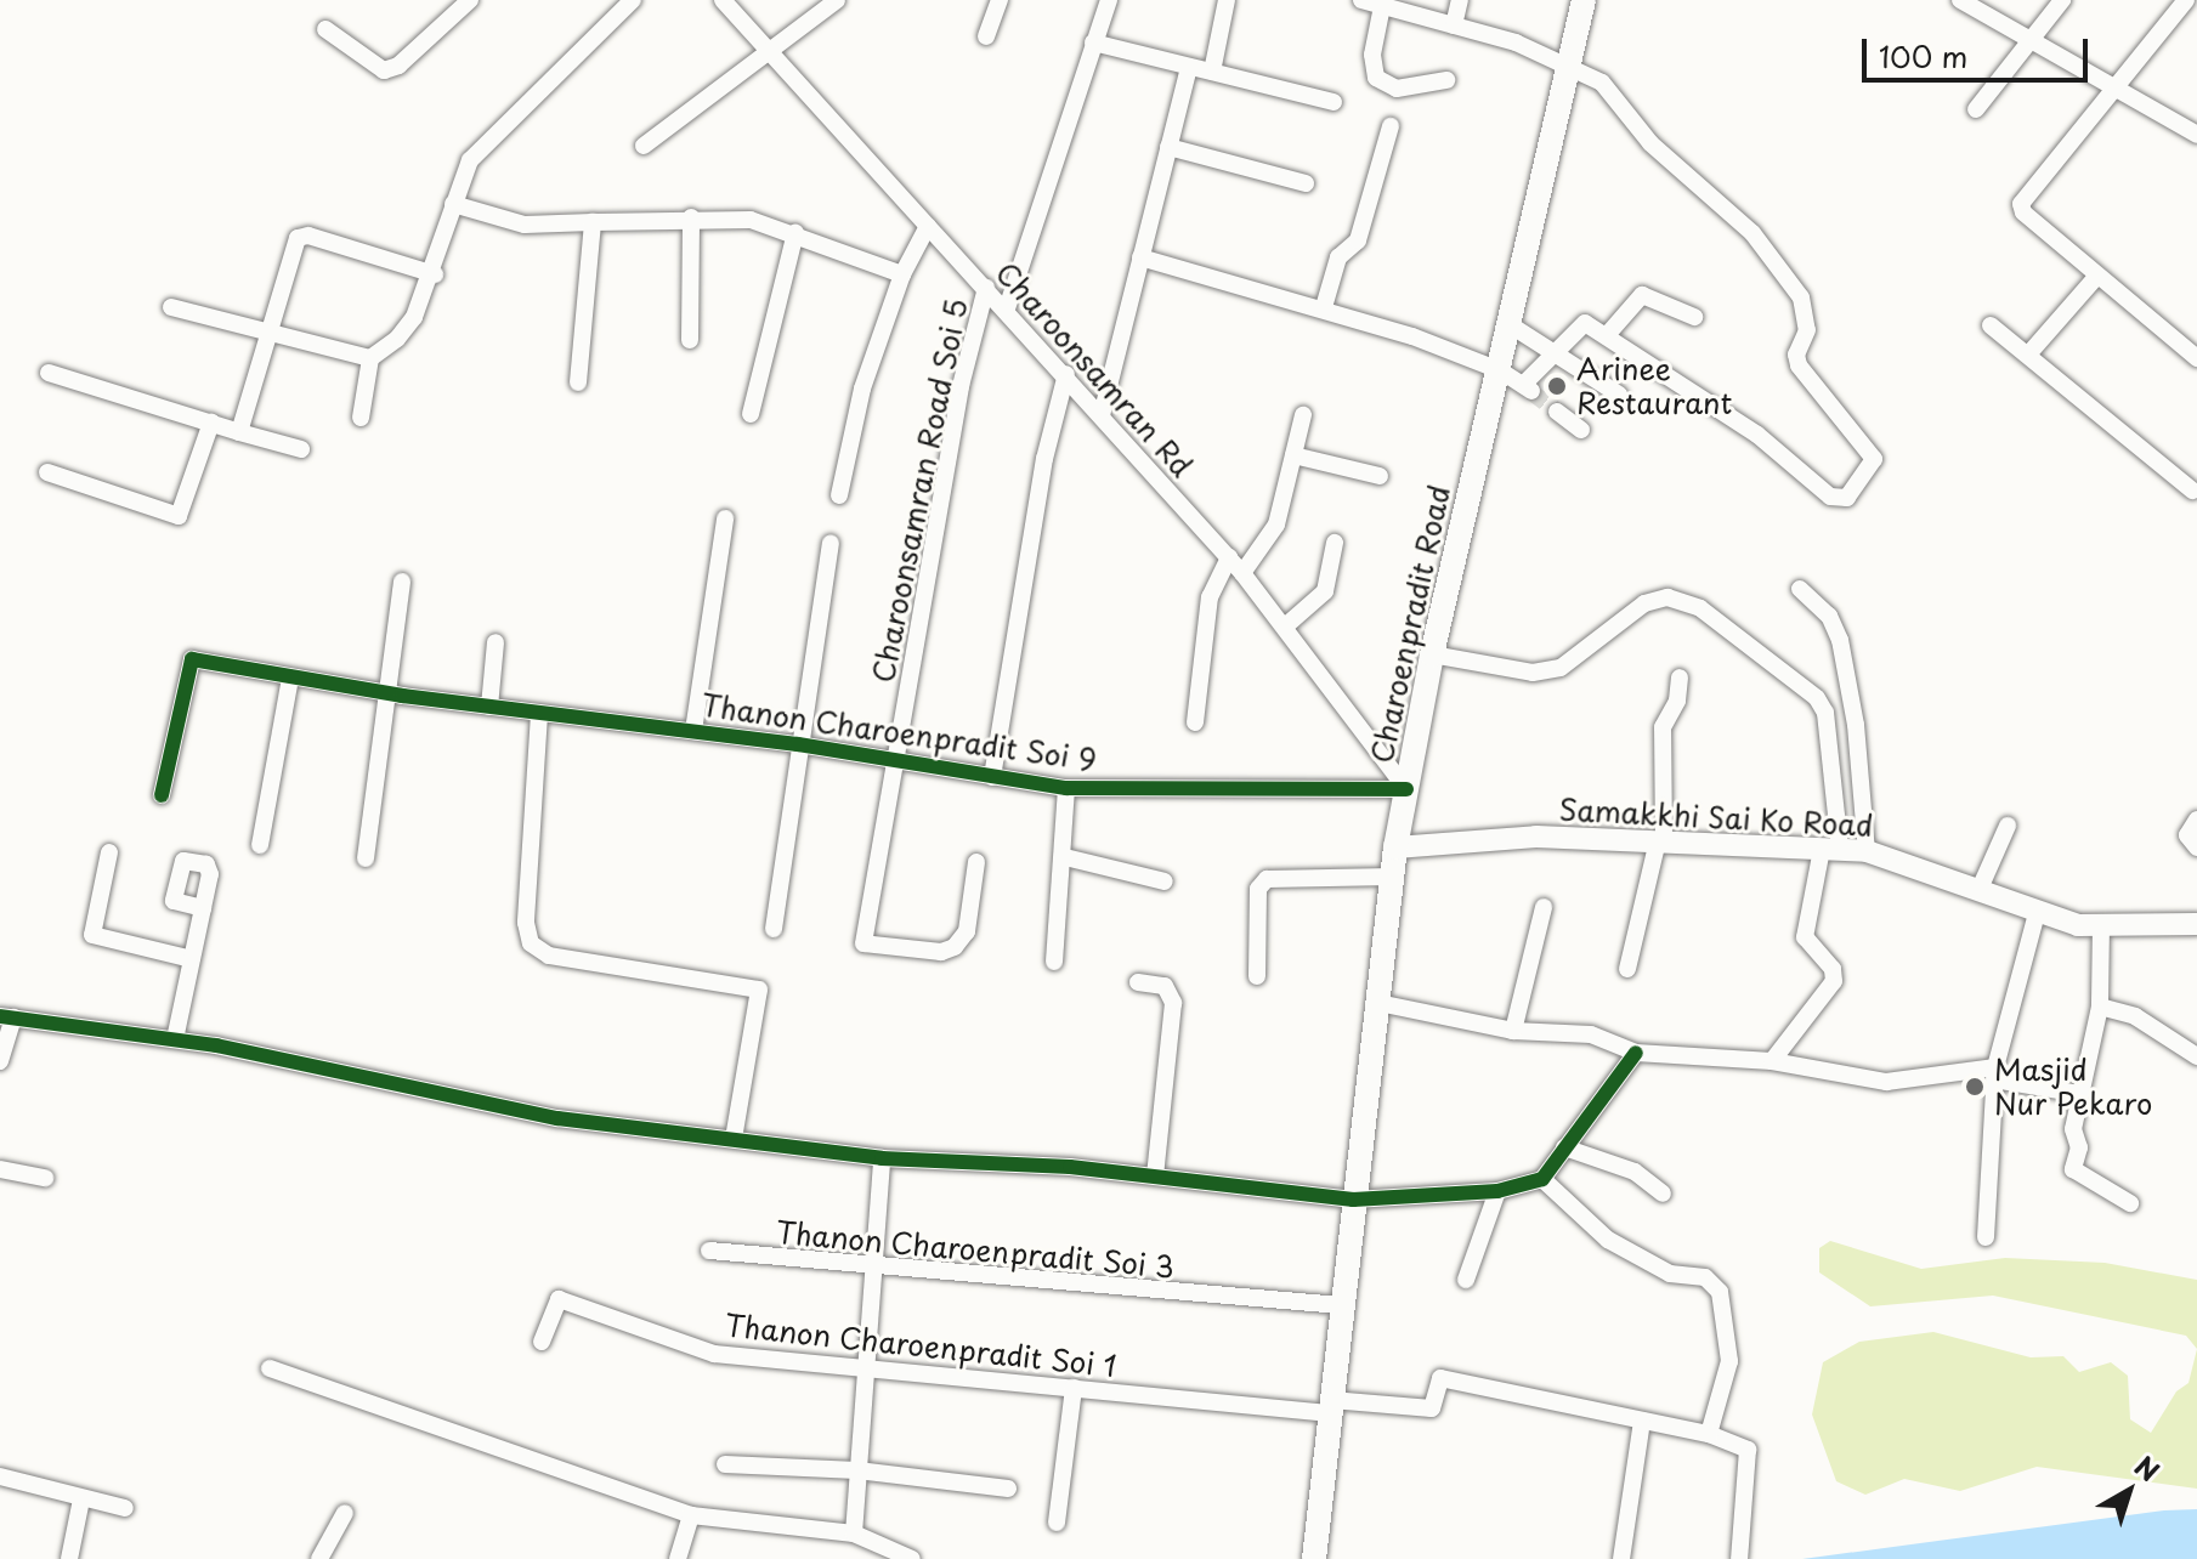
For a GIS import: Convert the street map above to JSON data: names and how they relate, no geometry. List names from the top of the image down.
{
  "streets": {
    "main road": ["Charoenpradit Road"],
    "street": [
      "Charoonsamran Rd",
      "Charoonsamran Road Soi 5",
      "Thanon Charoenpradit Soi 9",
      "Samakkhi Sai Ko Road",
      "Thanon Charoenpradit Soi 3",
      "Thanon Charoenpradit Soi 1"
    ]
  },
  "crossings": [
    ["Charoonsamran Rd", "Charoonsamran Road Soi 5"],
    ["Charoonsamran Rd", "Charoenpradit Road"],
    ["Charoonsamran Rd", "Thanon Charoenpradit Soi 9"],
    ["Charoonsamran Road Soi 5", "Thanon Charoenpradit Soi 9"],
    ["Charoenpradit Road", "Thanon Charoenpradit Soi 9"],
    ["Charoenpradit Road", "Samakkhi Sai Ko Road"],
    ["Charoenpradit Road", "Thanon Charoenpradit Soi 3"],
    ["Charoenpradit Road", "Thanon Charoenpradit Soi 1"]
  ],
  "places": ["Arinee Restaurant", "Masjid Nur Pekaro"],
  "scale_bar": "100 m",
  "north": "top right"
}
